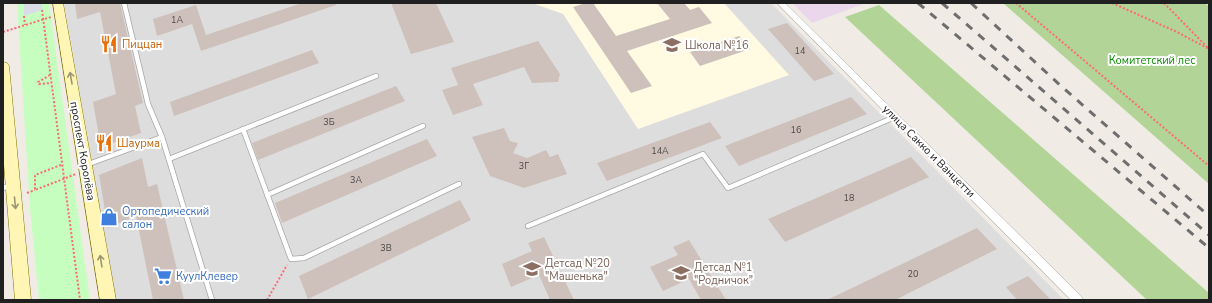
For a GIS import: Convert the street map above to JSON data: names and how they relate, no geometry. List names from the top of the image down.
{
  "streets": {
    "main road": ["проспект Королёва"],
    "street": ["улица Сакко и Ванцетти"]
  },
  "parks": ["Комитетский лес"],
  "places": {
    "restaurant": ["Пиццан", "Шаурма"],
    "school or university": ["Школа №16", "Детсад №20 \"Машенька\"", "Детсад №1 \"Родничок\""],
    "shop": ["Ортопедический салон"],
    "supermarket": ["КуулКлевер"]
  },
  "house_numbers": [
    "1А",
    "14",
    "3Б",
    "16",
    "14А",
    "3Г",
    "3А",
    "18",
    "3В",
    "20"
  ]
}
